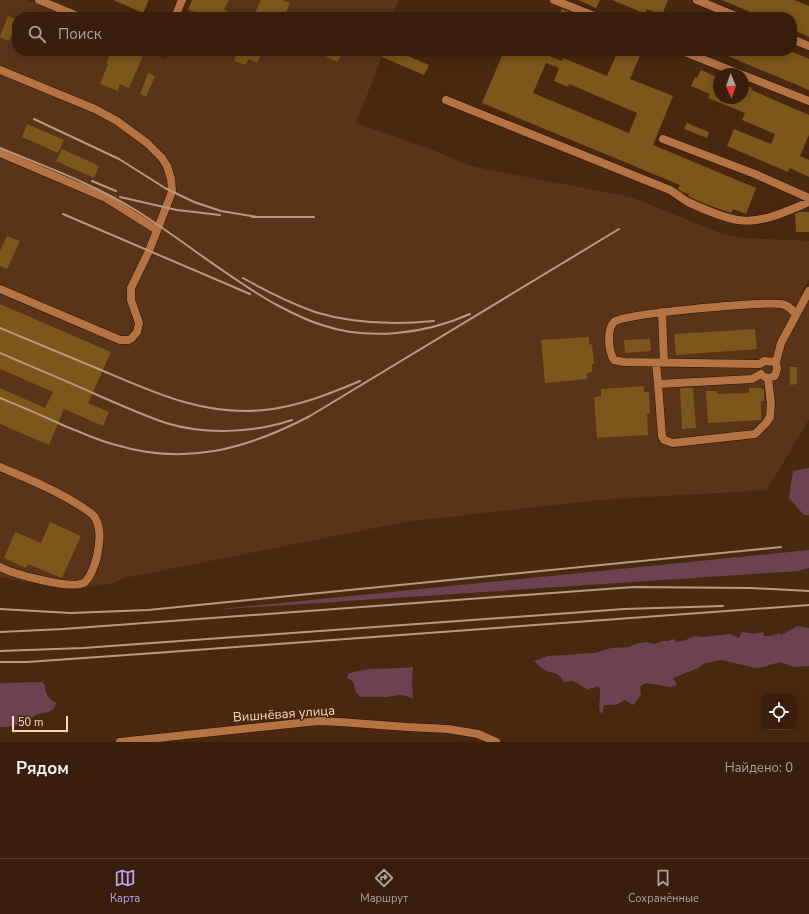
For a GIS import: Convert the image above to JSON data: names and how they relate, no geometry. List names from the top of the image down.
{
  "streets": {
    "street": ["Вишнёвая улица"]
  },
  "scale_bar": "50 m",
  "north": "bottom",
  "page": {
    "search": "Поиск",
    "scale": "50 m",
    "heading": ["Рядом", "Найдено: 0"],
    "nav": ["Карта", "Маршрут", "Сохранённые"]
  }
}
